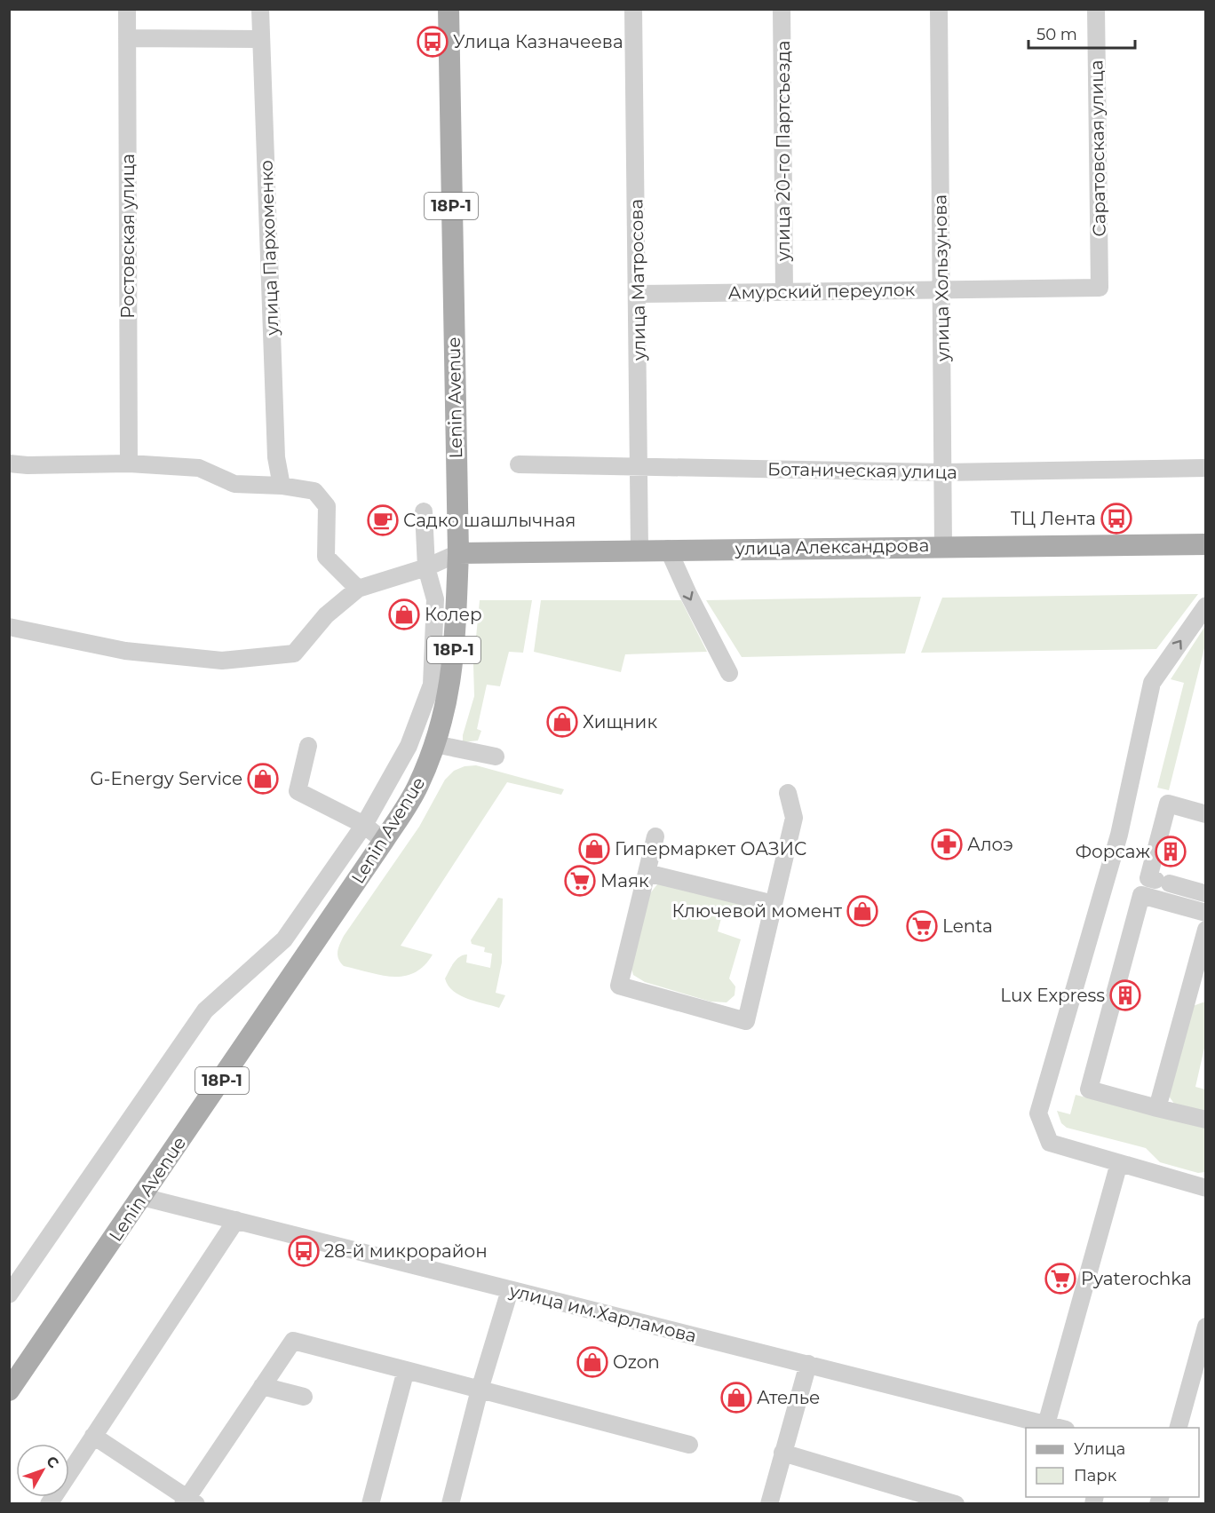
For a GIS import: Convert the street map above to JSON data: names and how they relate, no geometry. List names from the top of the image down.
{
  "streets": {
    "main road": ["18Р-1", "Lenin Avenue", "улица Александрова"],
    "street": [
      "Саратовская улица",
      "улица 20-го Партсъезда",
      "Ростовская улица",
      "улица Пархоменко",
      "улица Хользунова",
      "улица Матросова",
      "Амурский переулок",
      "Ботаническая улица",
      "улица им.Харламова"
    ]
  },
  "crossings": [
    ["Саратовская улица", "Амурский переулок"],
    ["улица 20-го Партсъезда", "Амурский переулок"],
    ["улица Хользунова", "Амурский переулок"],
    ["улица Хользунова", "Ботаническая улица"],
    ["улица Хользунова", "улица Александрова"],
    ["улица Матросова", "Амурский переулок"],
    ["улица Матросова", "Ботаническая улица"],
    ["улица Матросова", "улица Александрова"],
    ["Lenin Avenue", "улица Александрова"],
    ["Lenin Avenue", "улица им.Харламова"]
  ],
  "places": {
    "bus stop": ["Улица Казначеева", "ТЦ Лента", "28-й микрорайон"],
    "cafe": ["Садко шашлычная"],
    "shop": [
      "Колер",
      "Хищник",
      "G-Energy Service",
      "Гипермаркет ОАЗИС",
      "Ключевой момент",
      "Ozon",
      "Ателье"
    ],
    "pharmacy": ["Алоэ"],
    "building": ["Форсаж", "Lux Express"],
    "supermarket": ["Маяк", "Lenta", "Pyaterochka"]
  },
  "legend": ["Улица", "Парк"],
  "scale_bar": "50 m",
  "north": "top right"
}
